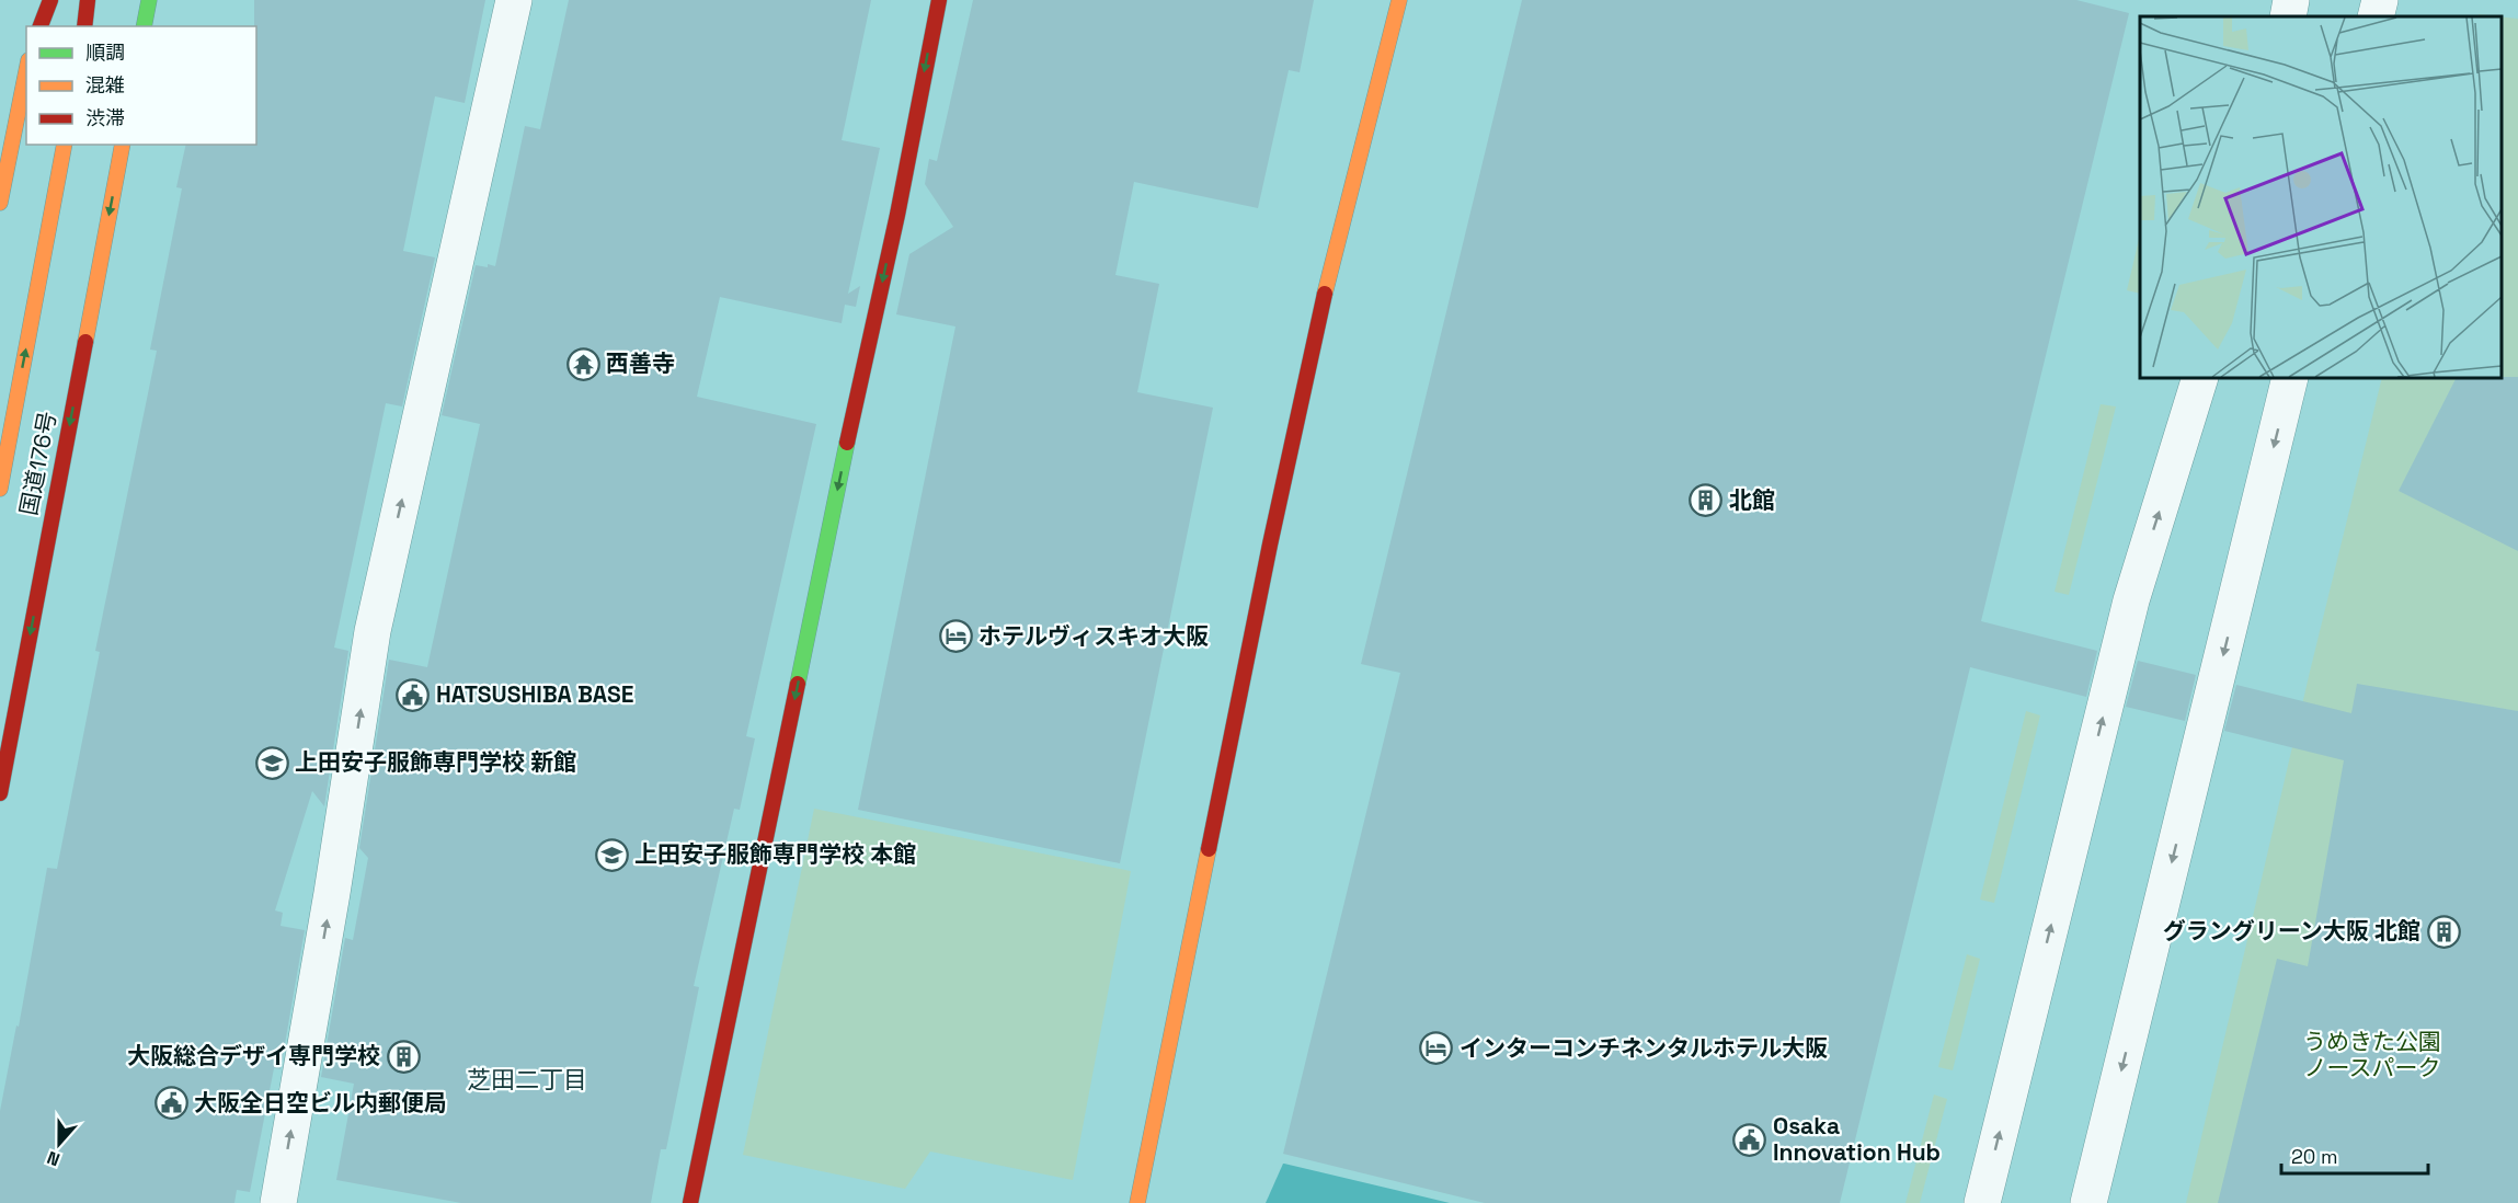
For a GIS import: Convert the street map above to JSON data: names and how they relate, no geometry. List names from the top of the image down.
{
  "streets": {
    "main road": ["国道176号"]
  },
  "districts": ["芝田二丁目"],
  "parks": ["うめきた公園 ノースパーク"],
  "places": {
    "temple": ["西善寺"],
    "building": ["北館", "グラングリーン大阪 北館", "大阪総合デザイ専門学校"],
    "hotel": ["ホテルヴィスキオ大阪", "インターコンチネンタルホテル大阪"],
    "public building": ["HATSUSHIBA BASE", "大阪全日空ビル内郵便局", "Osaka Innovation Hub"],
    "school or university": ["上田安子服飾専門学校 新館", "上田安子服飾専門学校 本館"]
  },
  "legend": ["順調", "混雑", "渋滞"],
  "scale_bar": "20 m",
  "north": "bottom"
}
